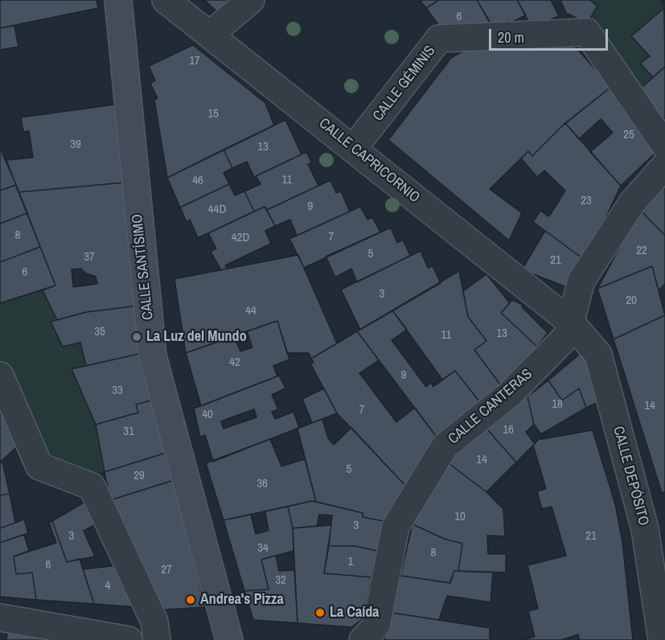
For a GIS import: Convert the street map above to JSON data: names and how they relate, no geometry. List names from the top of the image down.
{
  "streets": {
    "main road": ["CALLE SANTÍSIMO"],
    "street": [
      "CALLE GÉMINIS",
      "CALLE CAPRICORNIO",
      "CALLE CANTERAS",
      "CALLE DEPÓSITO"
    ]
  },
  "crossings": [
    ["CALLE GÉMINIS", "CALLE CAPRICORNIO"],
    ["CALLE CAPRICORNIO", "CALLE CANTERAS"],
    ["CALLE CAPRICORNIO", "CALLE DEPÓSITO"],
    ["CALLE CANTERAS", "CALLE DEPÓSITO"]
  ],
  "places": ["La Luz del Mundo", "Andrea's Pizza", "La Caída"],
  "house_numbers": [
    "6",
    "17",
    "15",
    "25",
    "39",
    "13",
    "11",
    "46",
    "23",
    "9",
    "44D",
    "8",
    "7",
    "42D",
    "22",
    "5",
    "37",
    "21",
    "6",
    "3",
    "20",
    "44",
    "35",
    "13",
    "11",
    "42",
    "9",
    "33",
    "18",
    "14",
    "7",
    "40",
    "16",
    "31",
    "14",
    "5",
    "29",
    "36",
    "10",
    "3",
    "3",
    "21",
    "34",
    "8",
    "1",
    "6",
    "27",
    "32",
    "4"
  ],
  "scale_bar": "20 m"
}
